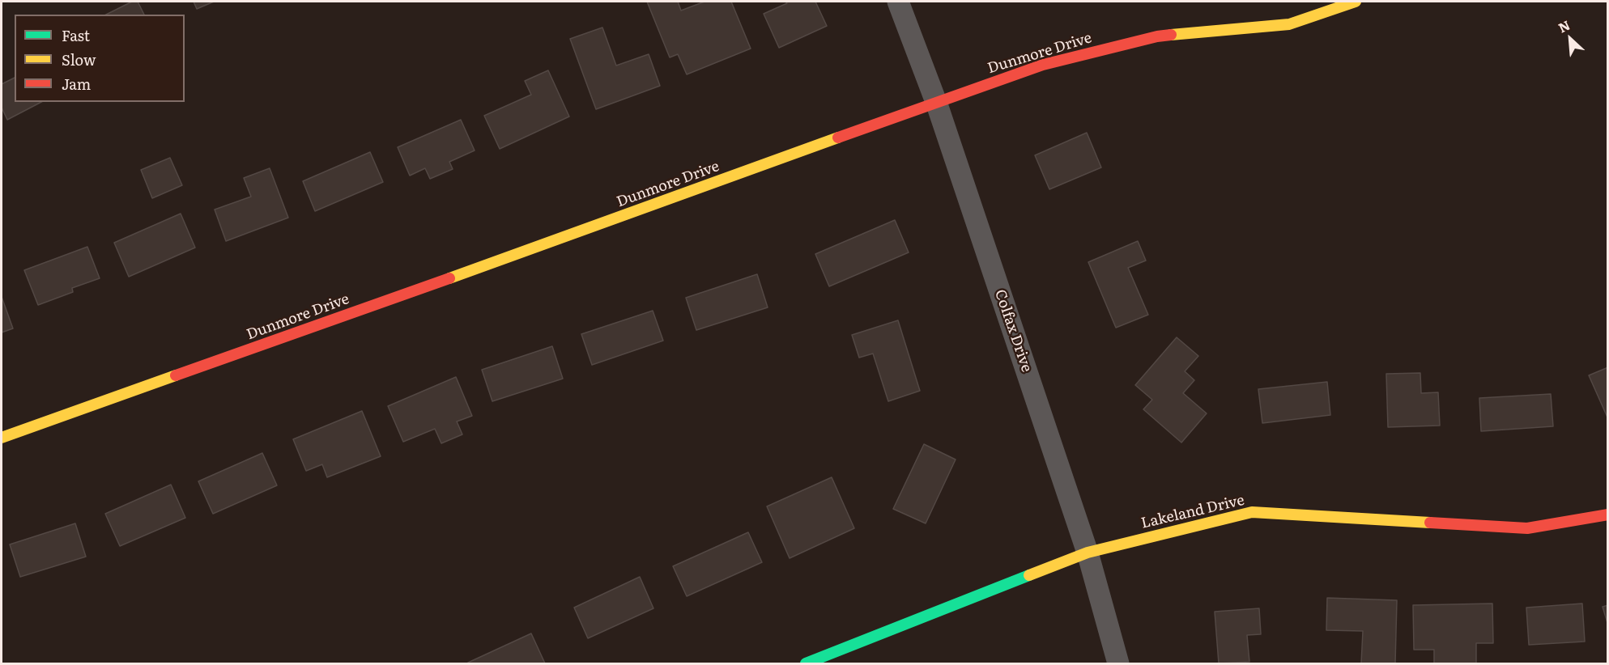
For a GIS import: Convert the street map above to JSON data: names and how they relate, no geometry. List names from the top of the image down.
{
  "streets": {
    "street": ["Dunmore Drive", "Colfax Drive", "Lakeland Drive"]
  },
  "crossings": [
    ["Dunmore Drive", "Colfax Drive"],
    ["Colfax Drive", "Lakeland Drive"]
  ],
  "legend": ["Fast", "Slow", "Jam"],
  "north": "top left"
}
